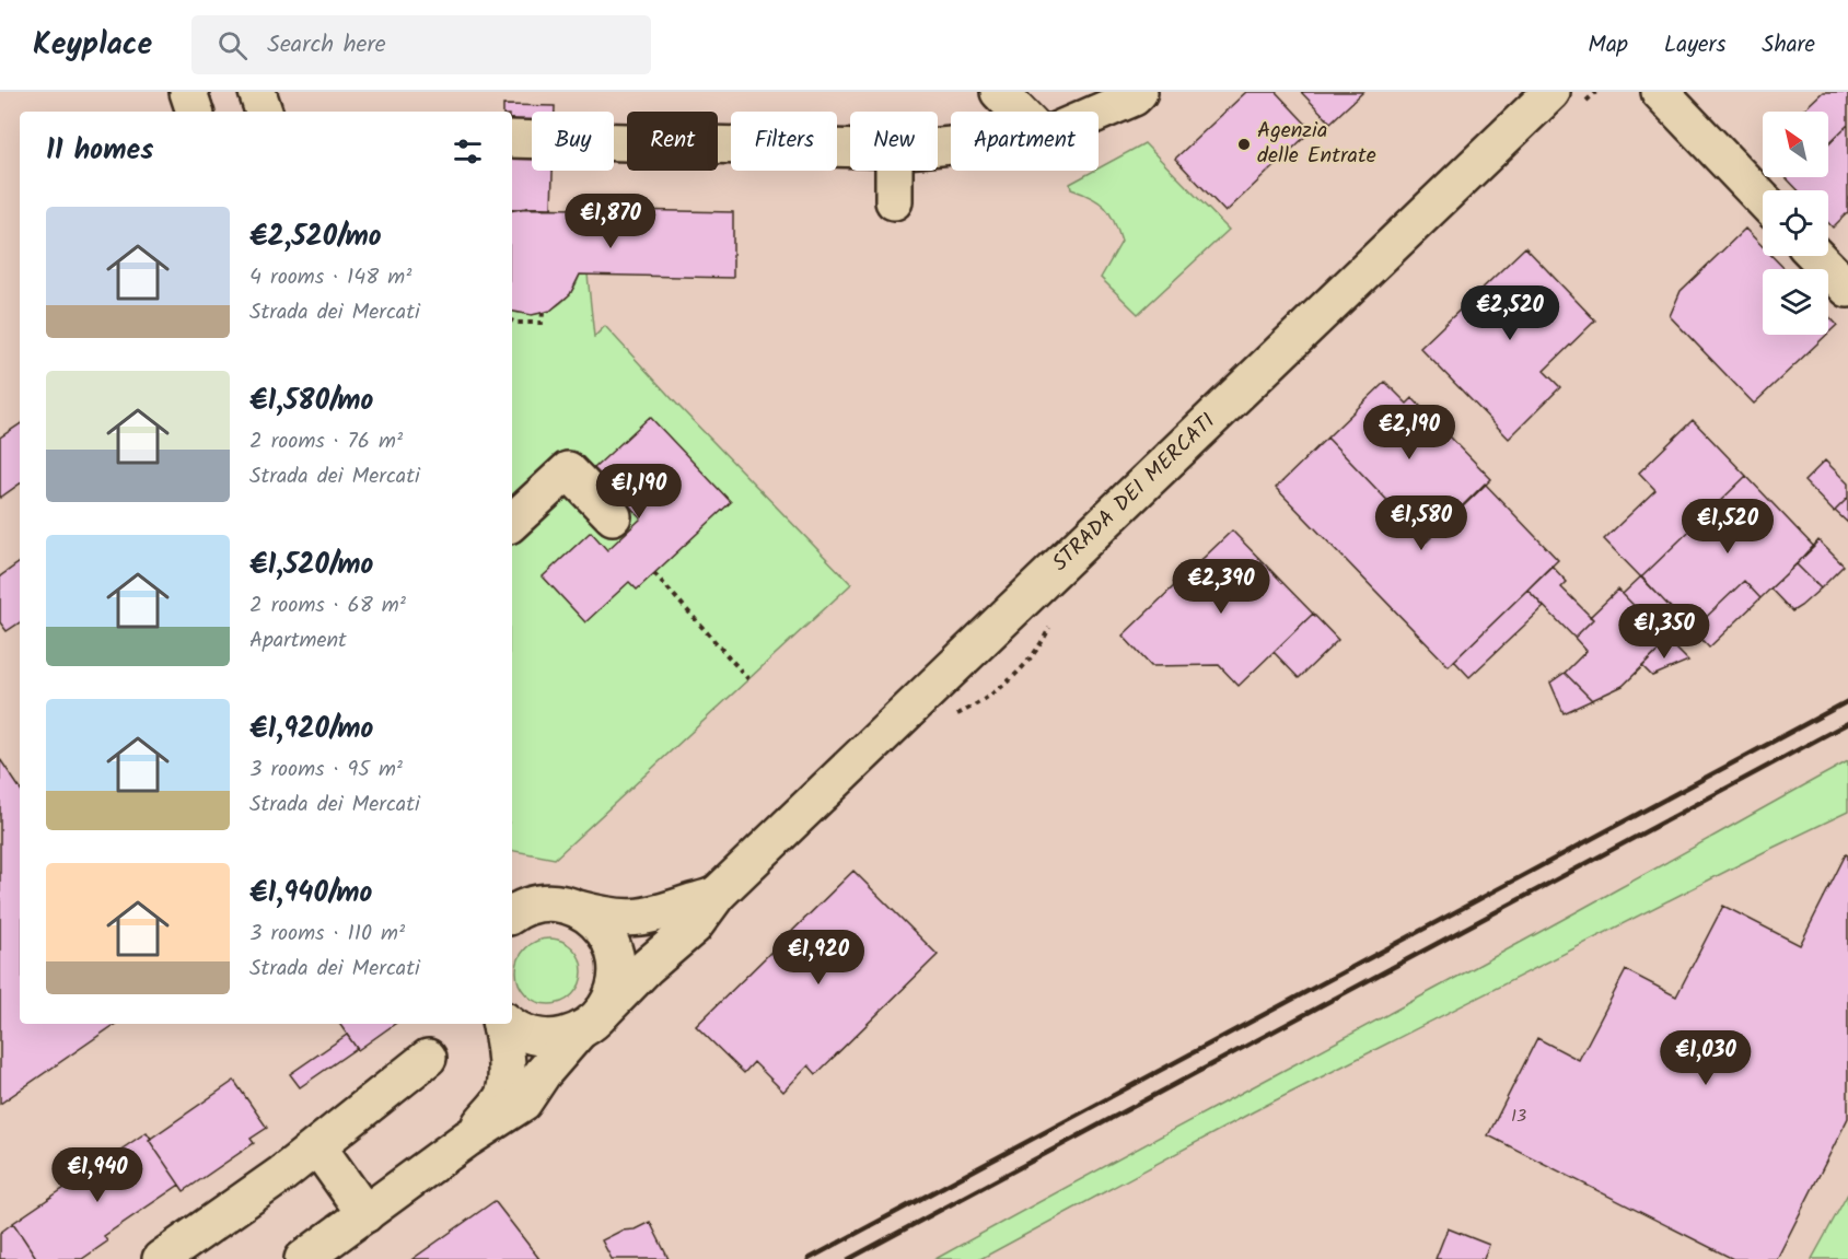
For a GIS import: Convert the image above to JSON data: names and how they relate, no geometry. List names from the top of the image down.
{
  "streets": {
    "street": ["STRADA DEI MERCATI"]
  },
  "places": ["Agenzia delle Entrate"],
  "house_numbers": ["13"],
  "north": "top left",
  "page": {
    "header": "Keyplace",
    "search": "Search here",
    "nav": ["Map", "Layers", "Share"],
    "chip": [
      "Buy",
      "Rent",
      "Filters",
      "New",
      "Apartment"
    ],
    "heading": "11 homes",
    "list": [
      {
        "name": "€2,520/mo",
        "note": "4 rooms · 148 m² · Strada dei Mercati"
      },
      {
        "name": "€1,580/mo",
        "note": "2 rooms · 76 m² · Strada dei Mercati"
      },
      {
        "name": "€1,520/mo",
        "note": "2 rooms · 68 m² · Apartment"
      },
      {
        "name": "€1,920/mo",
        "note": "3 rooms · 95 m² · Strada dei Mercati"
      },
      {
        "name": "€1,940/mo",
        "note": "3 rooms · 110 m² · Strada dei Mercati"
      }
    ],
    "price": [
      "€1,870",
      "€2,520",
      "€2,190",
      "€1,190",
      "€1,580",
      "€1,520",
      "€2,390",
      "€1,350",
      "€1,920",
      "€1,030",
      "€1,940"
    ]
  }
}
